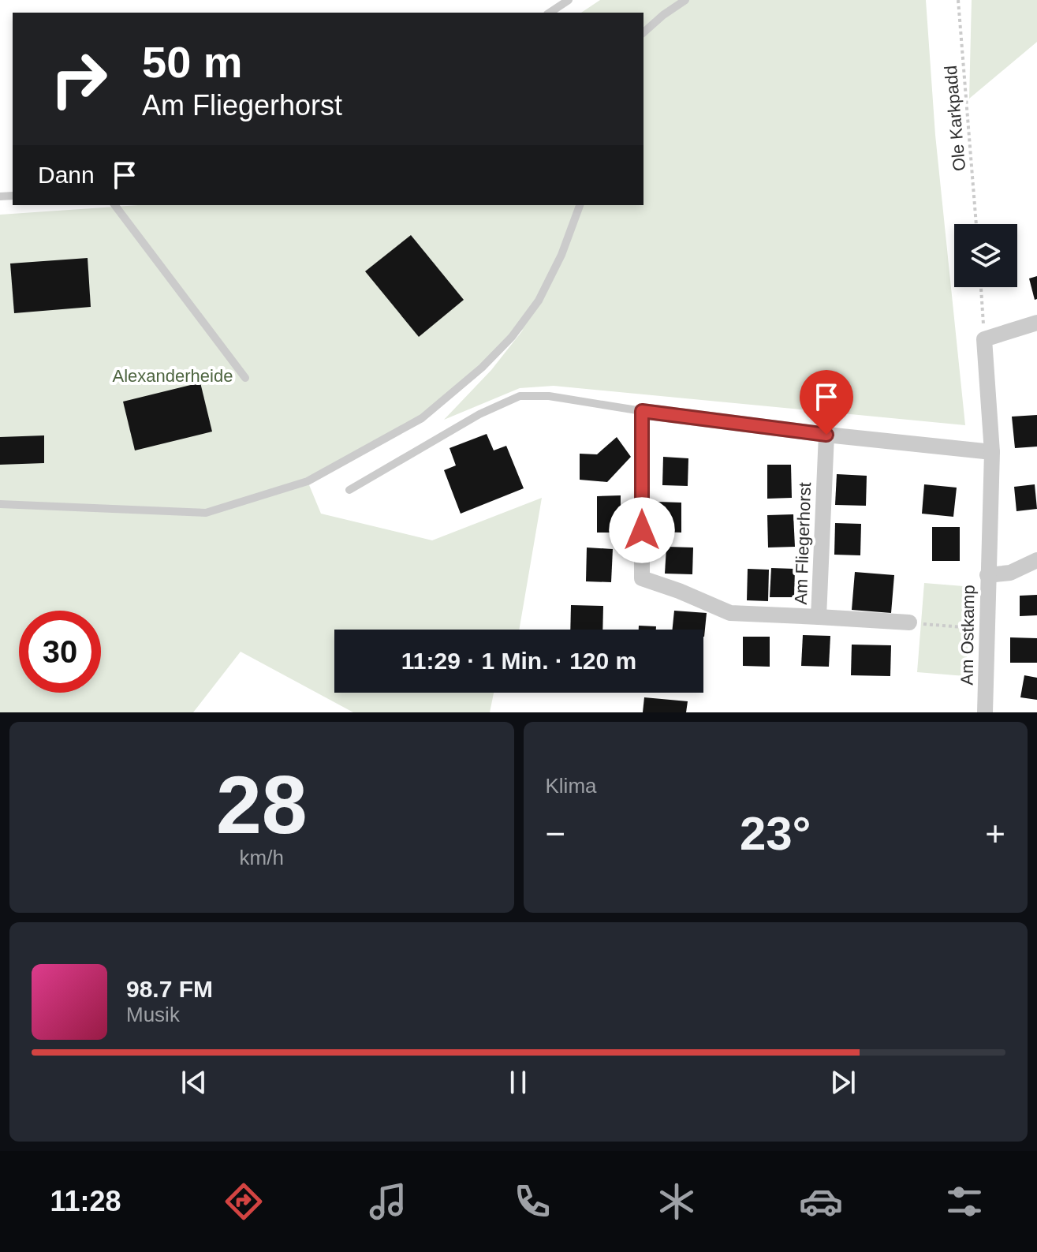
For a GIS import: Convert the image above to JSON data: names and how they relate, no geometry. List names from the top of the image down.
{
  "streets": {
    "street": ["Am Fliegerhorst", "Am Ostkamp"],
    "path": ["Ole Karkpadd"]
  },
  "parks": ["Alexanderheide"],
  "page": {
    "turn": ["50 m", "Am Fliegerhorst"],
    "then": "Dann",
    "limit": "30",
    "trip": "11:29 · 1 Min. · 120 m",
    "tile": [
      ["28", "km/h"],
      "Klima"
    ],
    "heat": ["−", "23°", "+"],
    "song": ["98.7 FM", "Musik"],
    "tabs": "11:28"
  }
}
